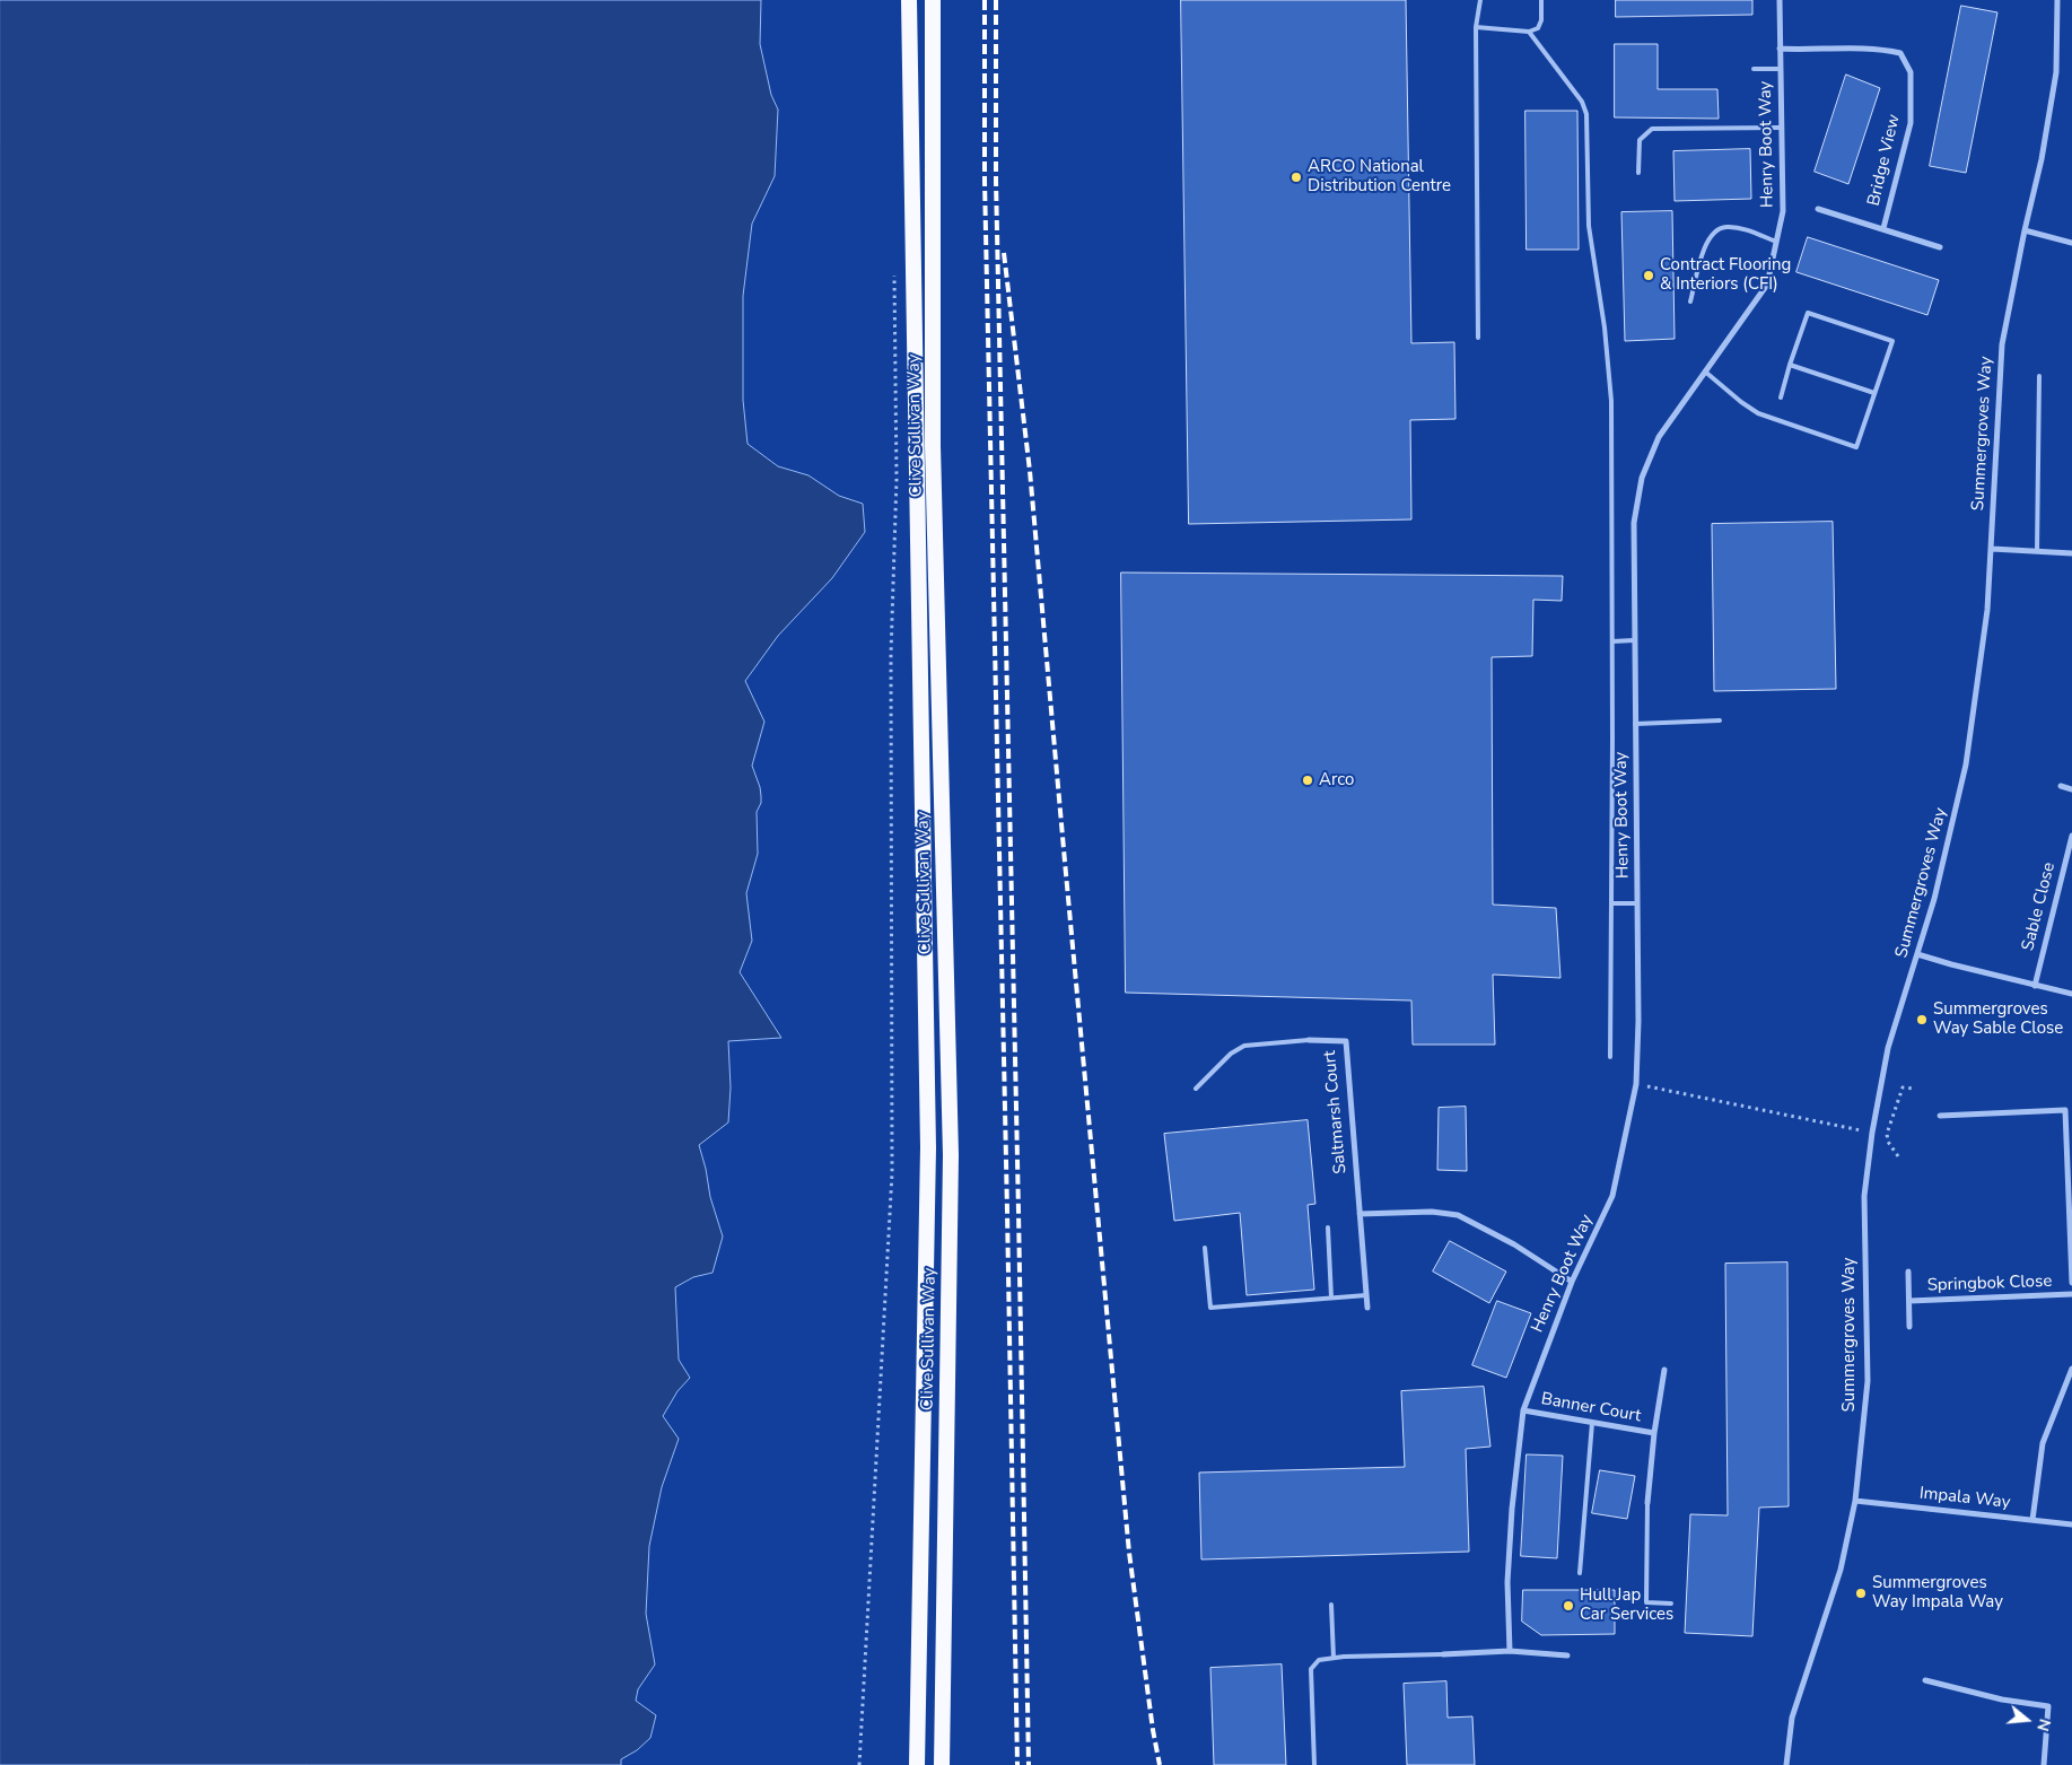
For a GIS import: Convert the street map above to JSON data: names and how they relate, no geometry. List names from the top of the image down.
{
  "streets": {
    "highway": ["Clive Sullivan Way"],
    "street": [
      "Henry Boot Way",
      "Bridge View",
      "Summergroves Way",
      "Sable Close",
      "Saltmarsh Court",
      "Springbok Close",
      "Banner Court",
      "Impala Way"
    ]
  },
  "crossings": [
    ["Henry Boot Way", "Bridge View"],
    ["Henry Boot Way", "Banner Court"],
    ["Summergroves Way", "Impala Way"]
  ],
  "places": [
    "ARCO National Distribution Centre",
    "Contract Flooring & Interiors (CFI)",
    "Arco",
    "Summergroves Way Sable Close",
    "Summergroves Way Impala Way",
    "Hull Jap Car Services"
  ],
  "north": "right"
}
